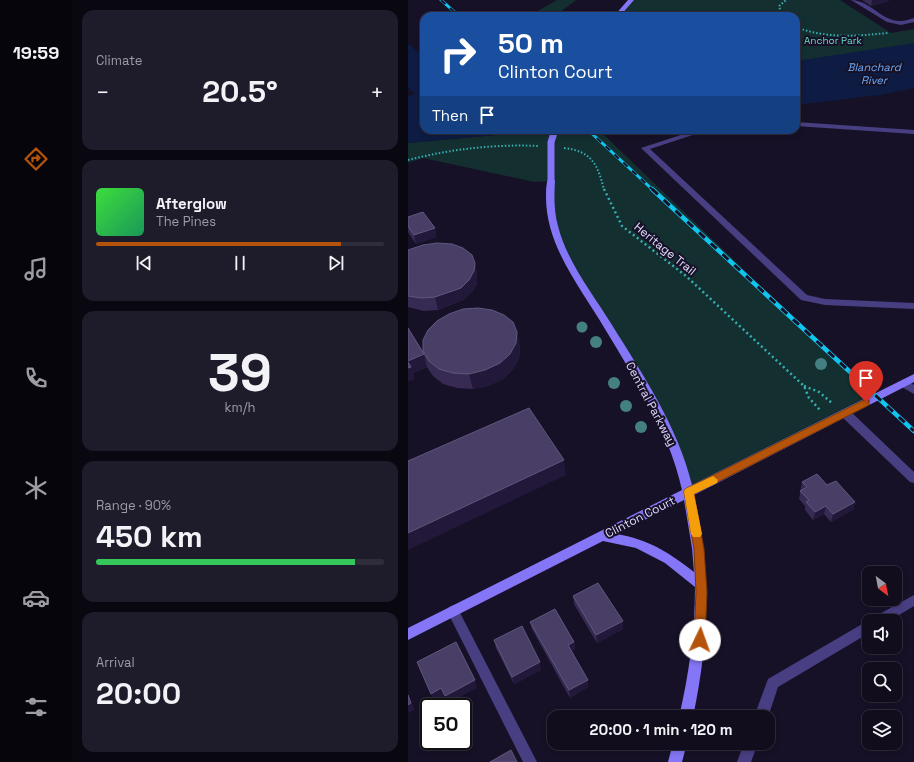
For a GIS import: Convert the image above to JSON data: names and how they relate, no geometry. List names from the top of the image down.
{
  "streets": {
    "main road": ["Central Parkway", "Clinton Court"],
    "path": ["Heritage Trail"]
  },
  "crossings": [
    ["Heritage Trail", "Clinton Court"],
    ["Central Parkway", "Clinton Court"]
  ],
  "water": ["Blanchard River"],
  "parks": ["Anchor Park"],
  "north": "bottom right",
  "page": {
    "tabs": "19:59",
    "tile": [
      "Climate",
      ["39", "km/h"],
      ["Range · 90%", "450 km"],
      ["Arrival", "20:00"]
    ],
    "turn": ["50 m", "Clinton Court"],
    "heat": ["−", "20.5°", "+"],
    "then": "Then",
    "song": ["Afterglow", "The Pines"],
    "limit": "50",
    "trip": "20:00 · 1 min · 120 m"
  }
}
